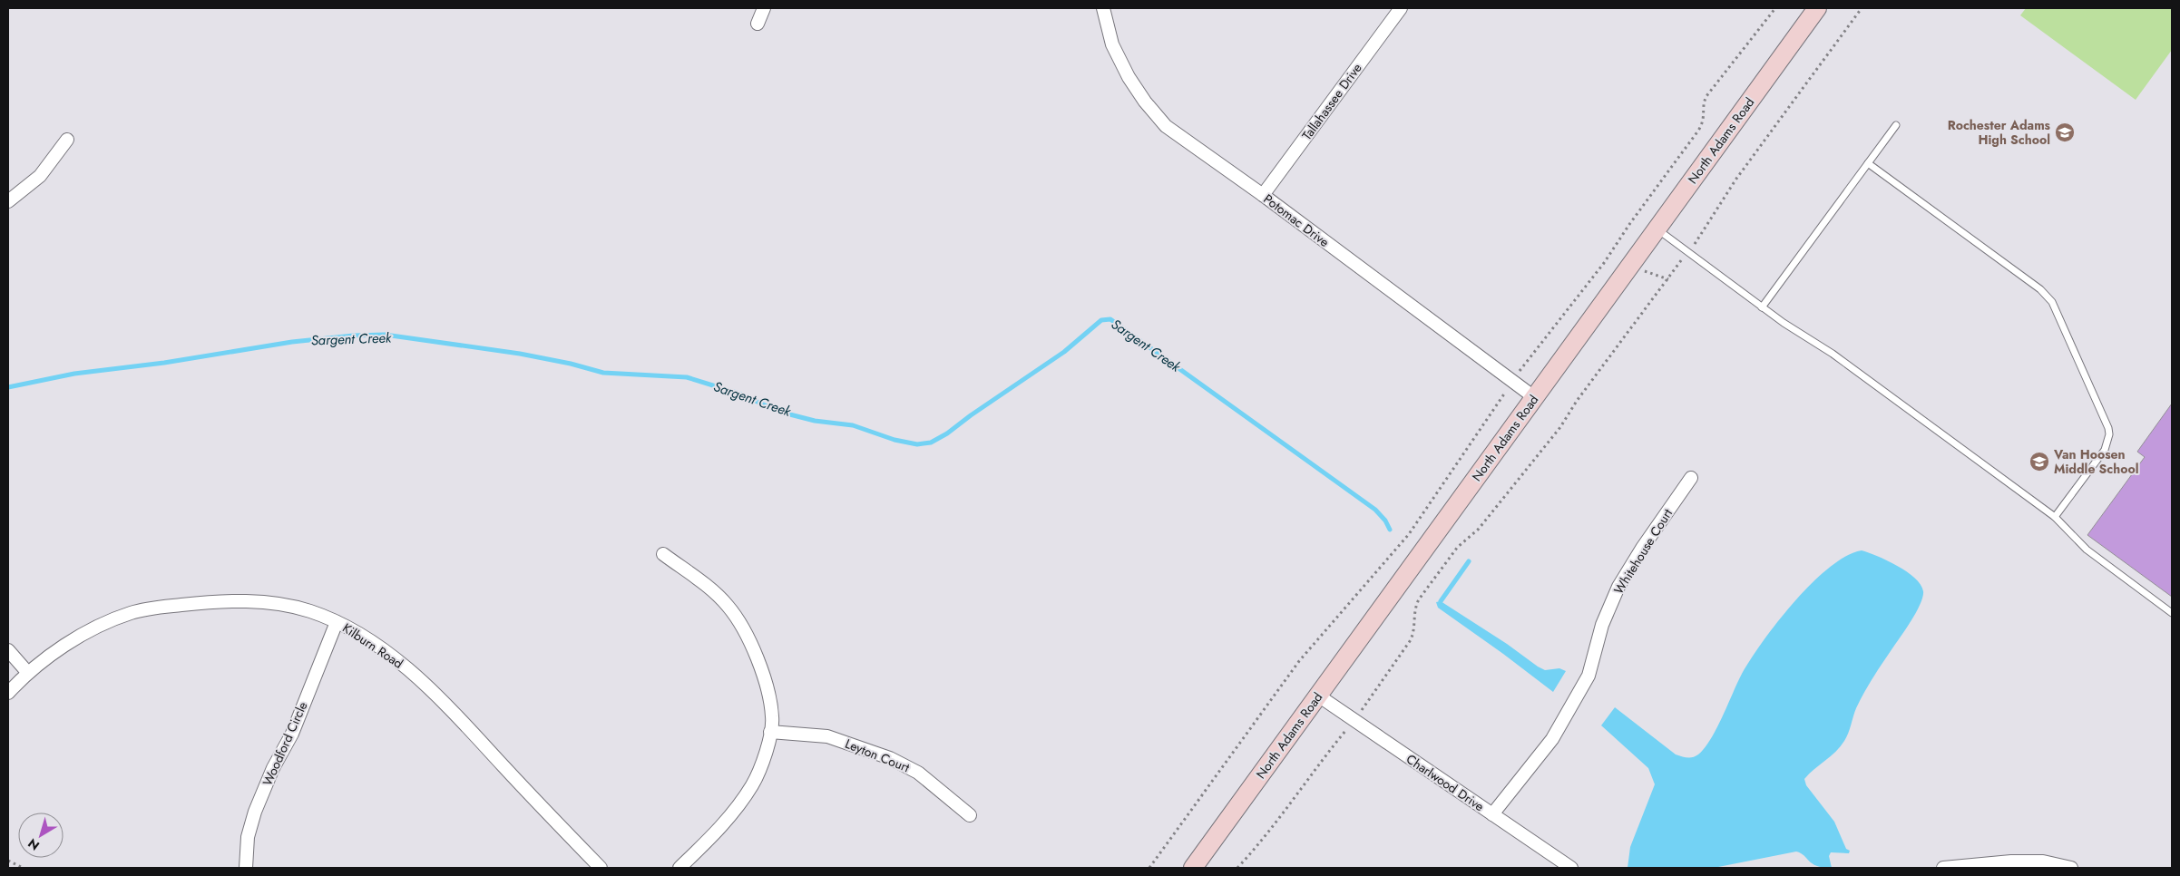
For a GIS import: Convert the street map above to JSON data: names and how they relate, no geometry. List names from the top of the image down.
{
  "streets": {
    "main road": ["North Adams Road"],
    "street": [
      "Tallahassee Drive",
      "Potomac Drive",
      "Whitehouse Court",
      "Kilburn Road",
      "Woodford Circle",
      "Leyton Court",
      "Charlwood Drive"
    ]
  },
  "crossings": [
    ["Tallahassee Drive", "Potomac Drive"],
    ["North Adams Road", "Potomac Drive"],
    ["North Adams Road", "Charlwood Drive"],
    ["Whitehouse Court", "Charlwood Drive"],
    ["Kilburn Road", "Woodford Circle"]
  ],
  "water": ["Sargent Creek"],
  "places": {
    "school or university": ["Rochester Adams High School", "Van Hoosen Middle School"]
  },
  "north": "bottom left"
}
